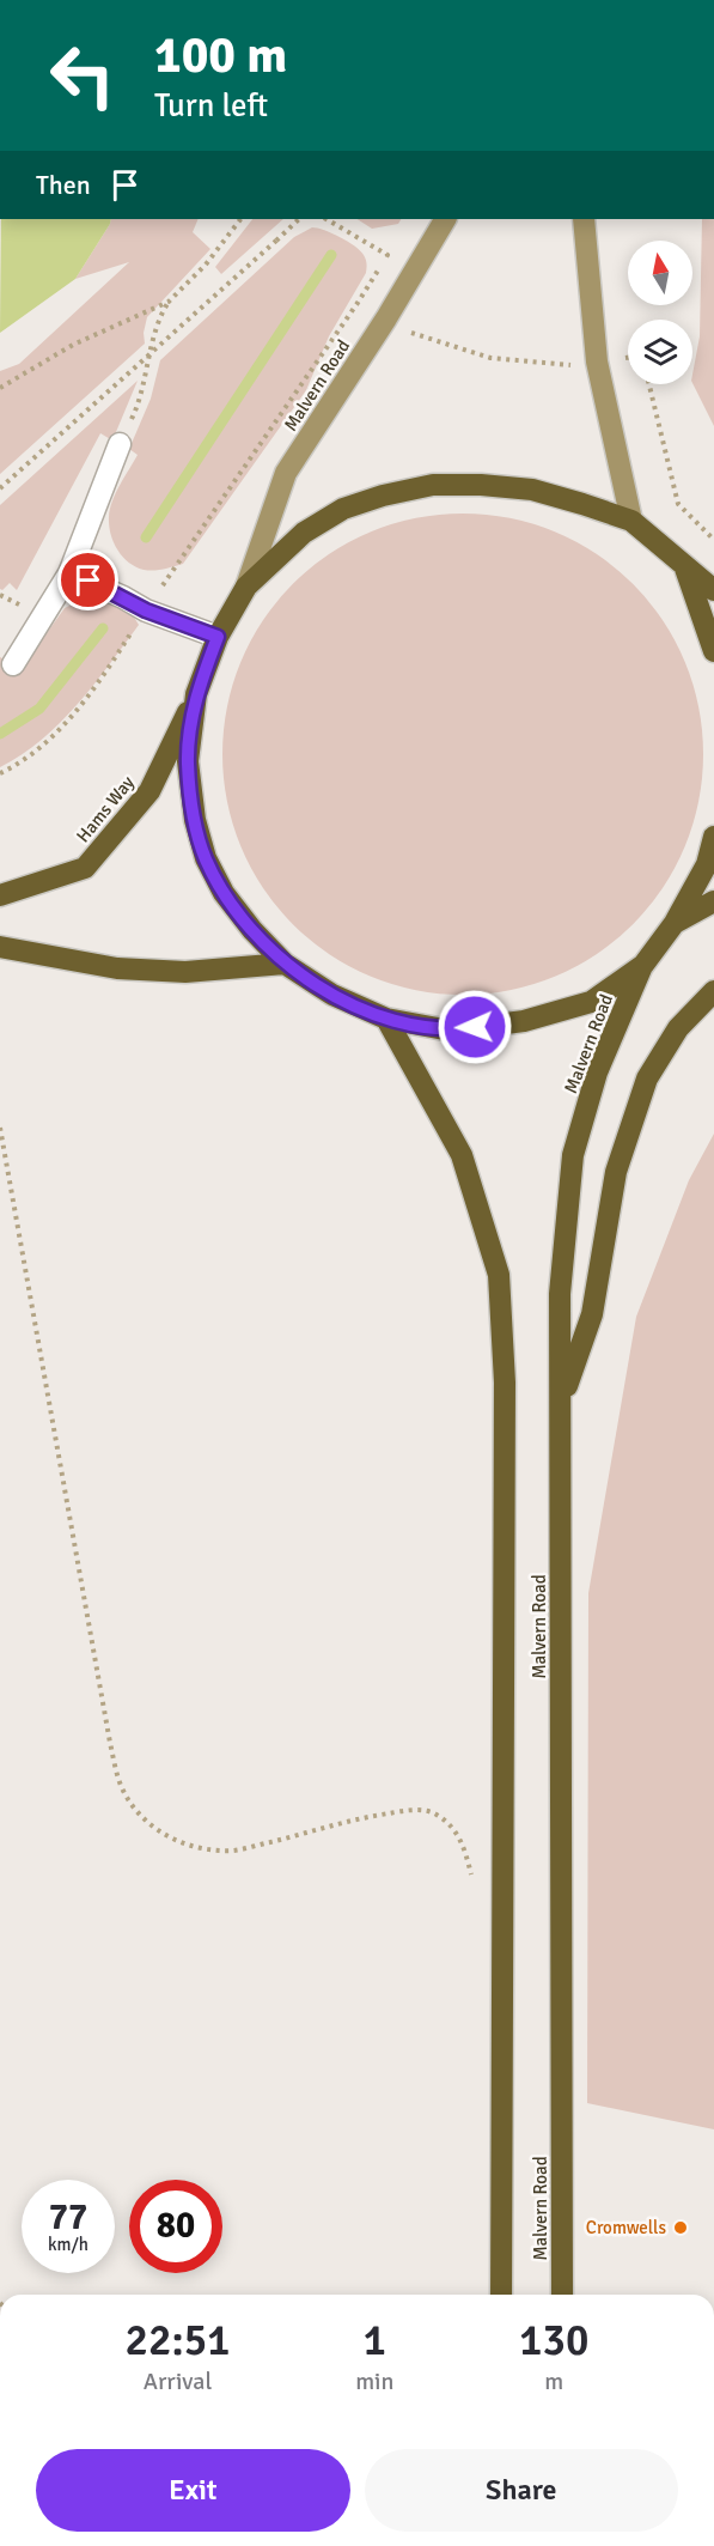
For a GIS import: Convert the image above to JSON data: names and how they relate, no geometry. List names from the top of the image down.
{
  "streets": {
    "highway": ["Malvern Road", "Hams Way"]
  },
  "places": ["Cromwells"],
  "north": "top",
  "page": {
    "turn": ["100 m", "Turn left"],
    "then": "Then",
    "speed": "77 km/h",
    "limit": "80",
    "eta": [
      "22:51",
      "Arrival",
      "1",
      "min",
      "130",
      "m"
    ],
    "buttons": ["Exit", "Share"]
  }
}
